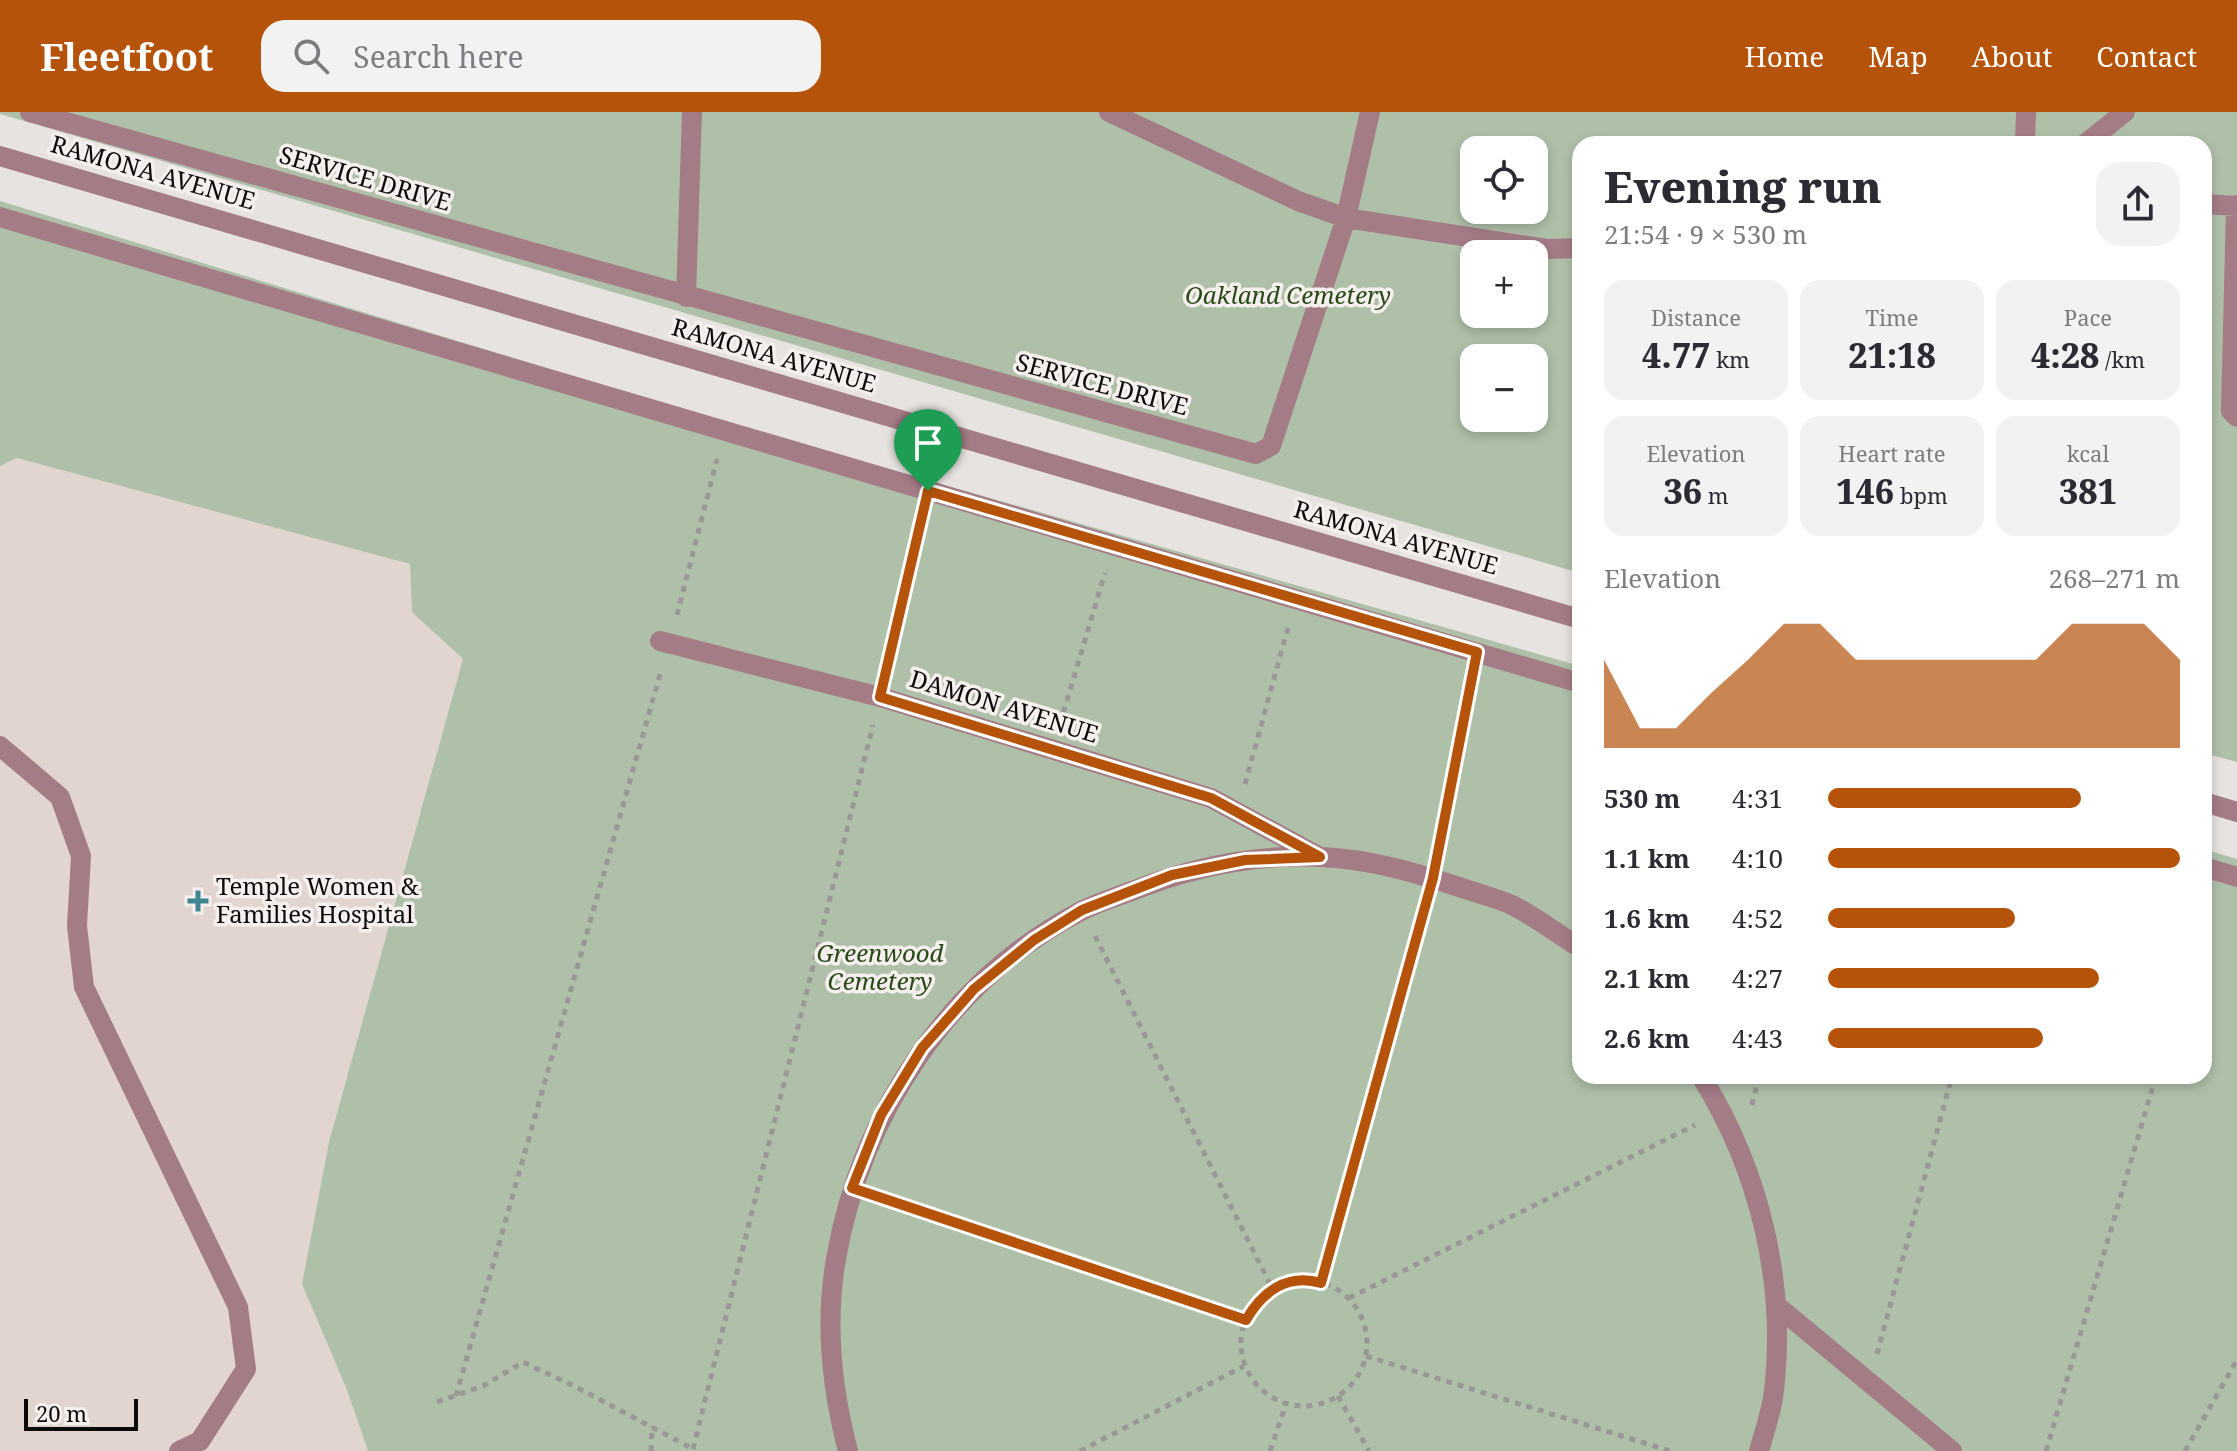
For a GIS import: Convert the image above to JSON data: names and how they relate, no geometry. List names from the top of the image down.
{
  "streets": {
    "street": ["RAMONA AVENUE", "SERVICE DRIVE", "DAMON AVENUE"]
  },
  "parks": ["Oakland Cemetery", "Greenwood Cemetery"],
  "places": {
    "health": ["Temple Women & Families Hospital"]
  },
  "scale_bar": "20 m",
  "page": {
    "header": "Fleetfoot",
    "search": "Search here",
    "nav": [
      "Home",
      "Map",
      "About",
      "Contact"
    ],
    "map_buttons": ["+", "−"],
    "heading": ["Evening run", "21:54 · 9 × 530 m"],
    "stats": [
      ["Distance", "4.77 km"],
      ["Time", "21:18"],
      ["Pace", "4:28 /km"],
      ["Elevation", "36 m"],
      ["Heart rate", "146 bpm"],
      ["kcal", "381"]
    ],
    "chart": ["Elevation", "268–271 m"],
    "list": [
      {
        "name": "530 m",
        "note": "4:31"
      },
      {
        "name": "1.1 km",
        "note": "4:10"
      },
      {
        "name": "1.6 km",
        "note": "4:52"
      },
      {
        "name": "2.1 km",
        "note": "4:27"
      },
      {
        "name": "2.6 km",
        "note": "4:43"
      }
    ],
    "scale": "20 m"
  }
}
